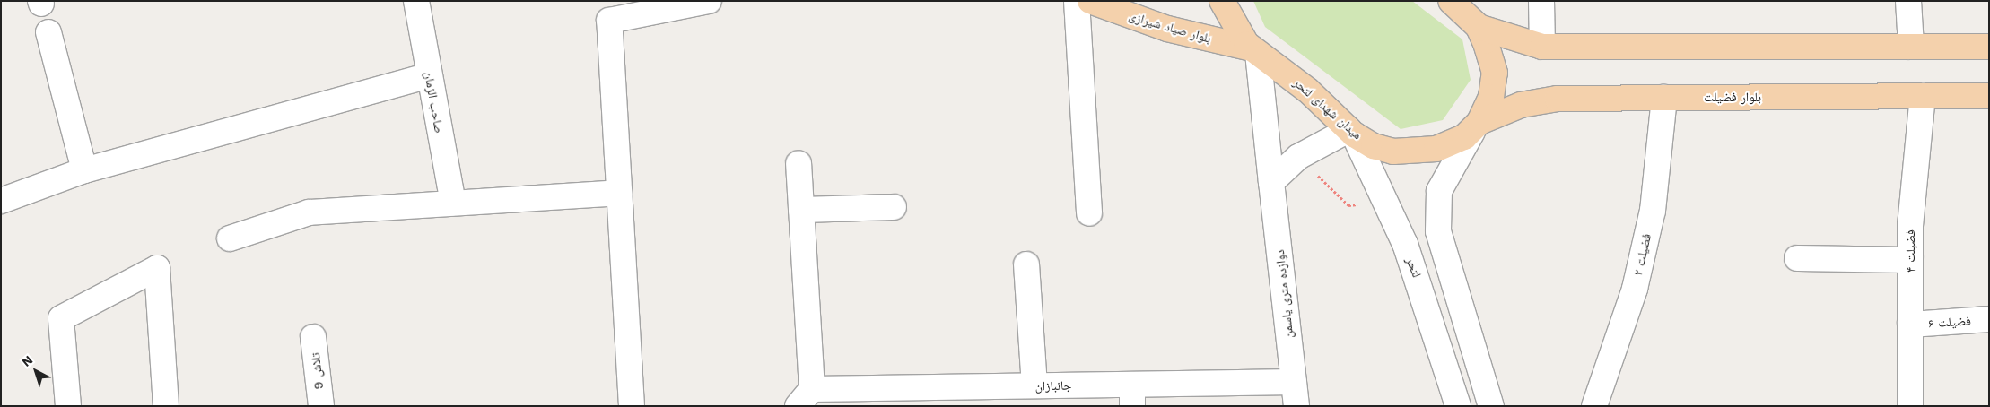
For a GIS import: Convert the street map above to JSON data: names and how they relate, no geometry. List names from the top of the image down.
{
  "streets": {
    "main road": ["بلوار صیاد شیرازی", "بلوار فضیلت", "میدان شهدای لتحر"],
    "street": [
      "صاحب الزمان",
      "فضیلت ۴",
      "فضیلت ۲",
      "لتحر",
      "دوازده متری یاسمن",
      "فضیلت ۶",
      "تلاش 9",
      "جانبازان"
    ]
  },
  "crossings": [
    ["بلوار صیاد شیرازی", "میدان شهدای لتحر"],
    ["بلوار صیاد شیرازی", "دوازده متری یاسمن"],
    ["بلوار فضیلت", "میدان شهدای لتحر"],
    ["بلوار فضیلت", "فضیلت ۴"],
    ["بلوار فضیلت", "فضیلت ۲"],
    ["میدان شهدای لتحر", "لتحر"],
    ["میدان شهدای لتحر", "دوازده متری یاسمن"],
    ["فضیلت ۴", "فضیلت ۶"],
    ["دوازده متری یاسمن", "جانبازان"]
  ],
  "north": "top left"
}
